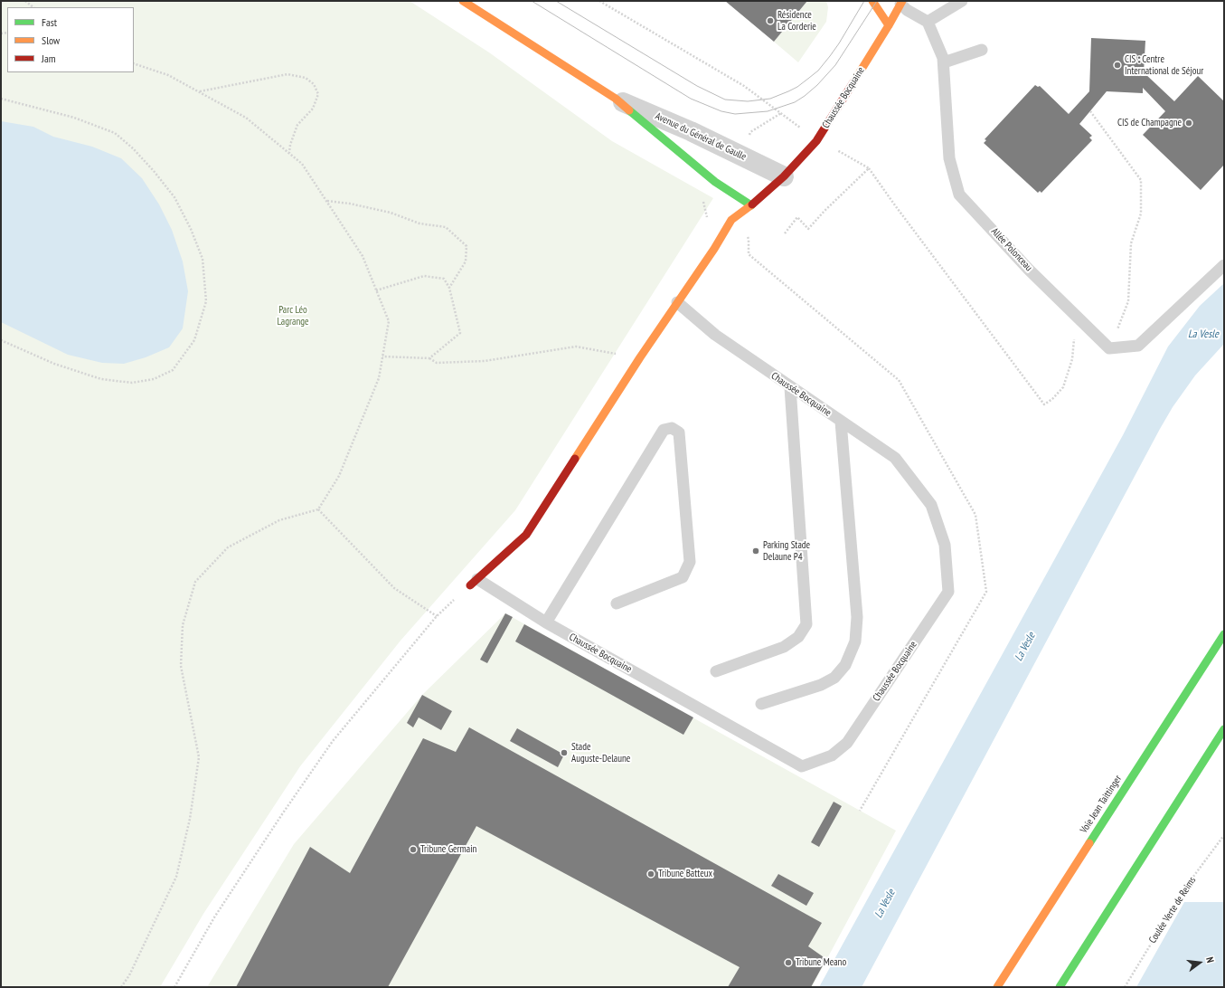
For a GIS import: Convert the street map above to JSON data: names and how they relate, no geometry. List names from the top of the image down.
{
  "streets": {
    "main road": ["Chaussée Bocquaine", "Avenue du Général de Gaulle", "Voie Jean Taittinger"],
    "lane": ["Allée Polonceau"],
    "path": ["Coulée Verte de Reims"]
  },
  "crossings": [
    ["Chaussée Bocquaine", "Avenue du Général de Gaulle"]
  ],
  "water": ["La Vesle"],
  "parks": ["Parc Léo Lagrange"],
  "places": [
    "Résidence La Corderie",
    "CIS : Centre International de Séjour",
    "CIS de Champagne",
    "Parking Stade Delaune P4",
    "Stade Auguste-Delaune",
    "Tribune Germain",
    "Tribune Batteux",
    "Tribune Meano"
  ],
  "legend": ["Fast", "Slow", "Jam"],
  "north": "right"
}
